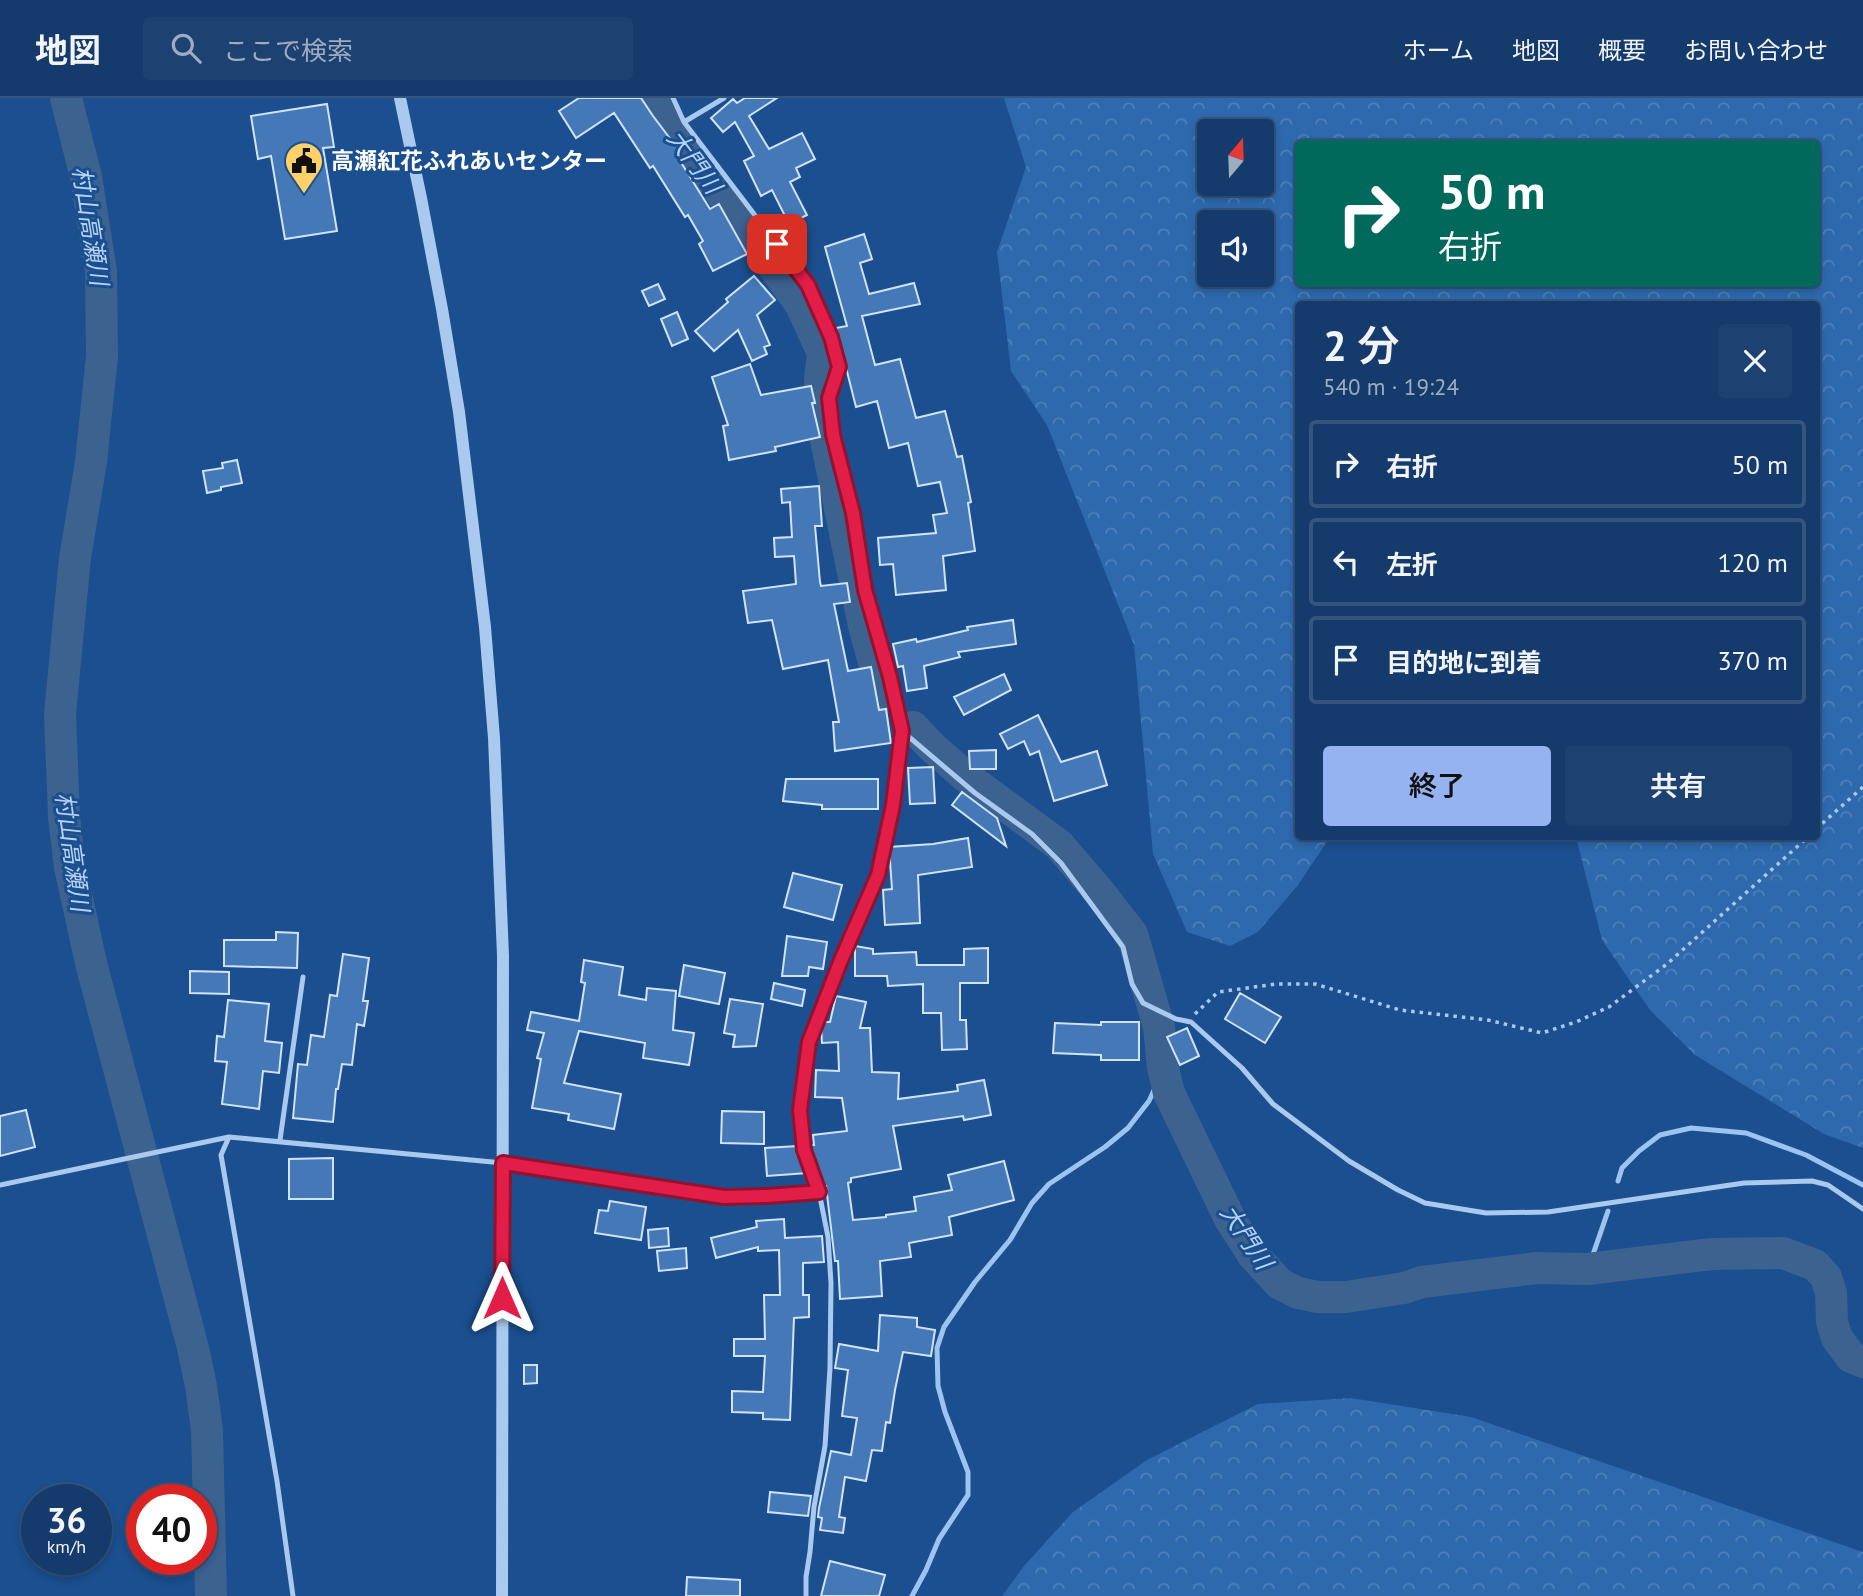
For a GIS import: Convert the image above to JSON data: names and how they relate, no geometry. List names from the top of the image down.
{
  "water": ["大門川", "村山高瀬川"],
  "places": {
    "public building": ["高瀬紅花ふれあいセンター"]
  },
  "north": "top",
  "page": {
    "header": "地図",
    "search": "ここで検索",
    "nav": [
      "ホーム",
      "地図",
      "概要",
      "お問い合わせ"
    ],
    "turn": ["50 m", "右折"],
    "heading": ["2 分", "540 m · 19:24"],
    "list": [
      {
        "name": "右折",
        "value": "50 m"
      },
      {
        "name": "左折",
        "value": "120 m"
      },
      {
        "name": "目的地に到着",
        "value": "370 m"
      }
    ],
    "buttons": ["終了", "共有"],
    "speed": "36 km/h",
    "limit": "40"
  }
}
